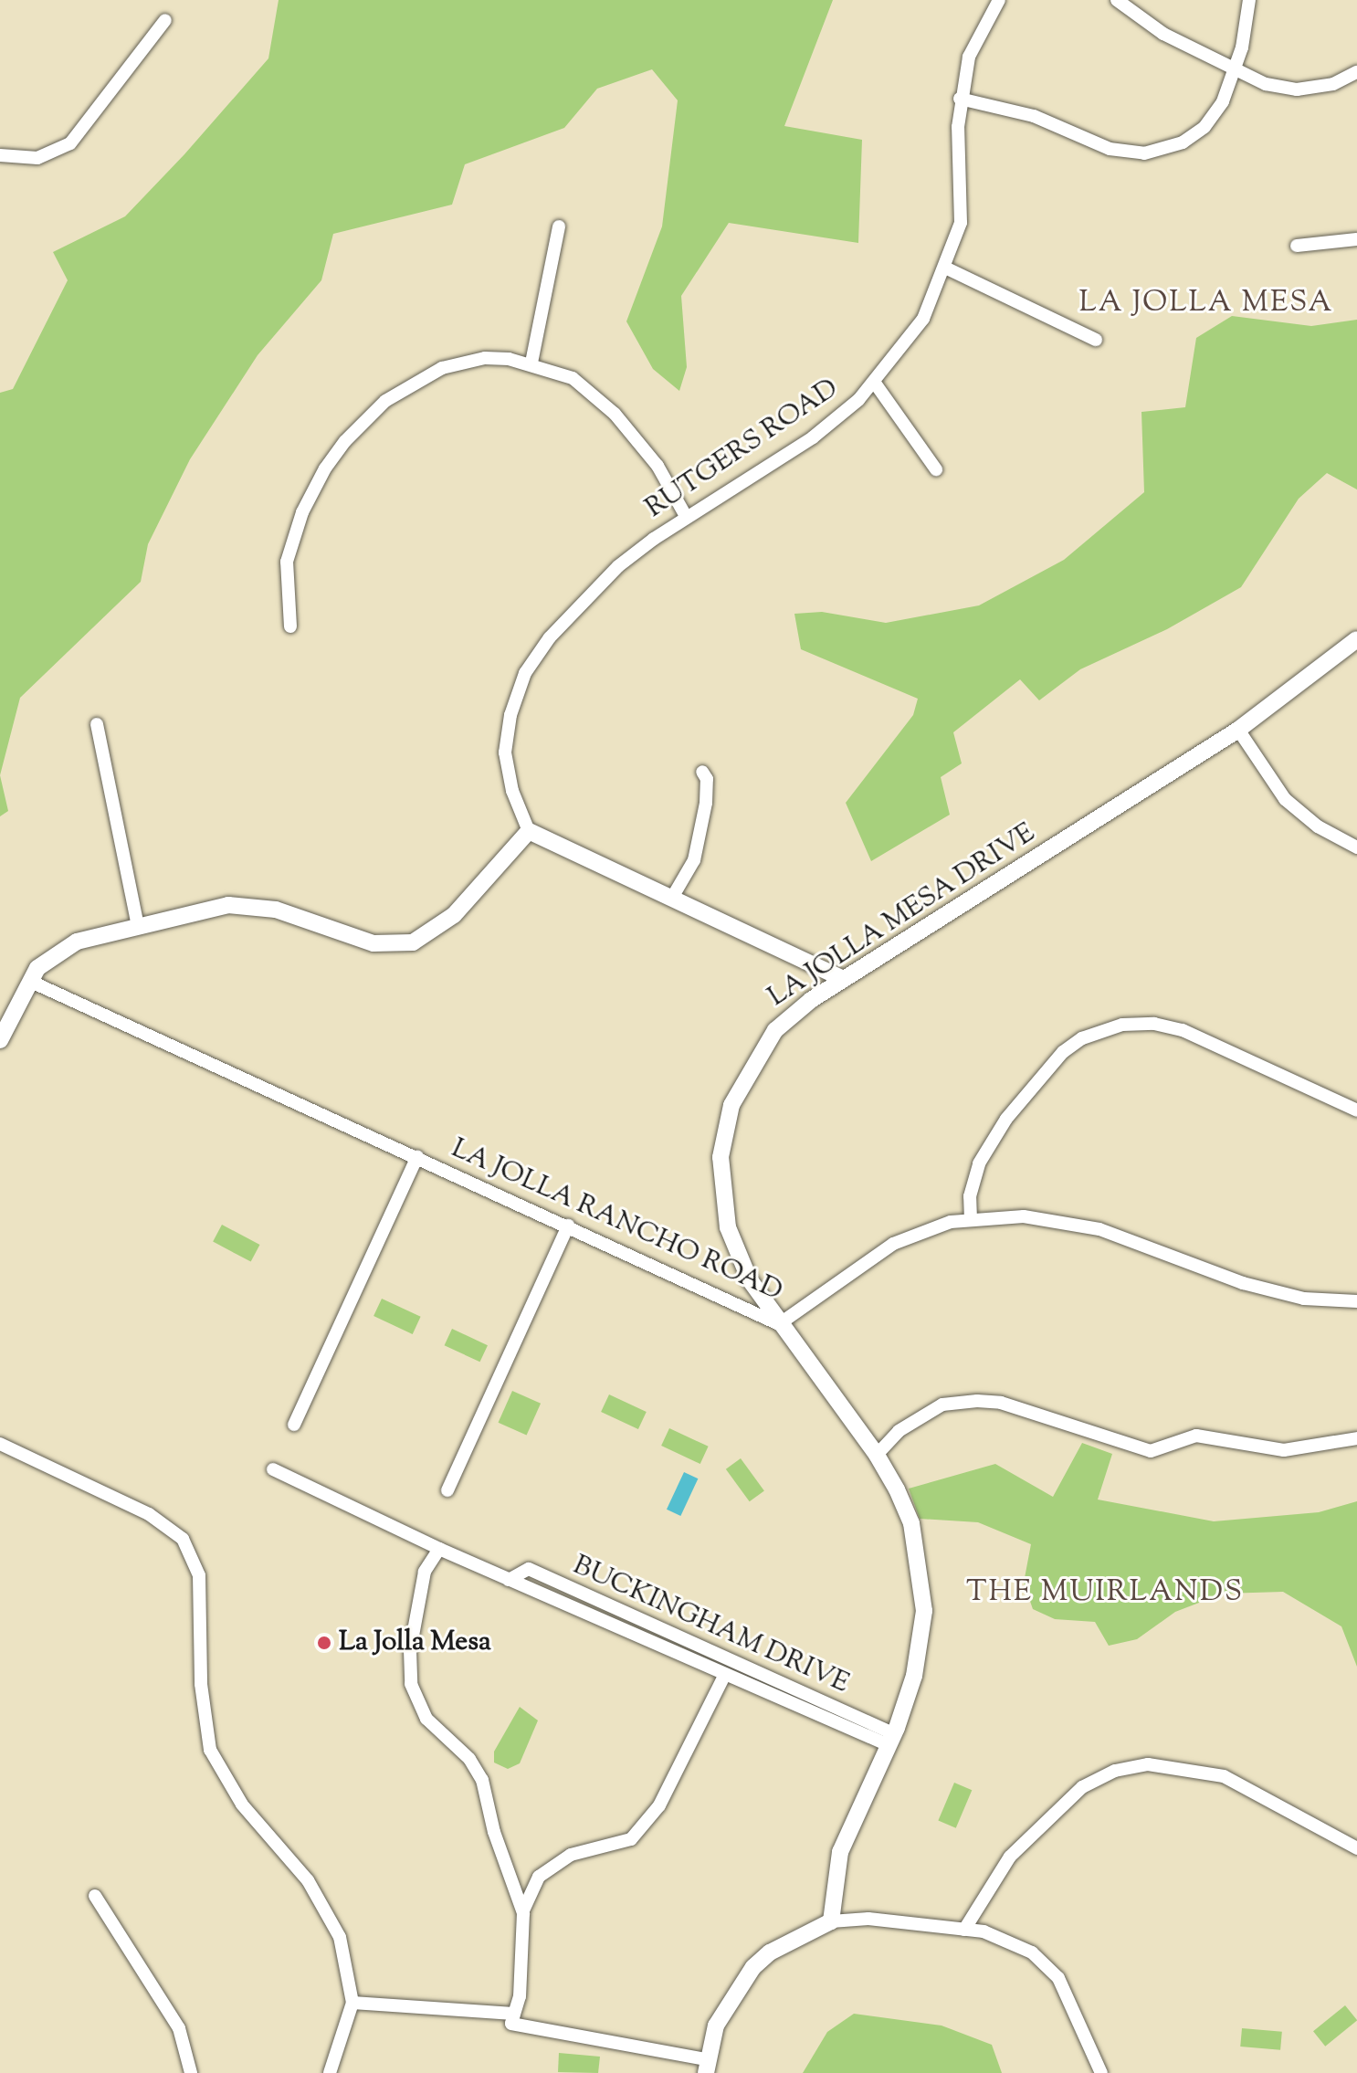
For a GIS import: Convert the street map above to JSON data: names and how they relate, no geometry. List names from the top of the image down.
{
  "streets": {
    "street": [
      "RUTGERS ROAD",
      "LA JOLLA MESA DRIVE",
      "LA JOLLA RANCHO ROAD",
      "BUCKINGHAM DRIVE"
    ]
  },
  "crossings": [
    ["LA JOLLA MESA DRIVE", "LA JOLLA RANCHO ROAD"],
    ["LA JOLLA MESA DRIVE", "BUCKINGHAM DRIVE"]
  ],
  "districts": ["LA JOLLA MESA", "THE MUIRLANDS"],
  "places": ["La Jolla Mesa"]
}
